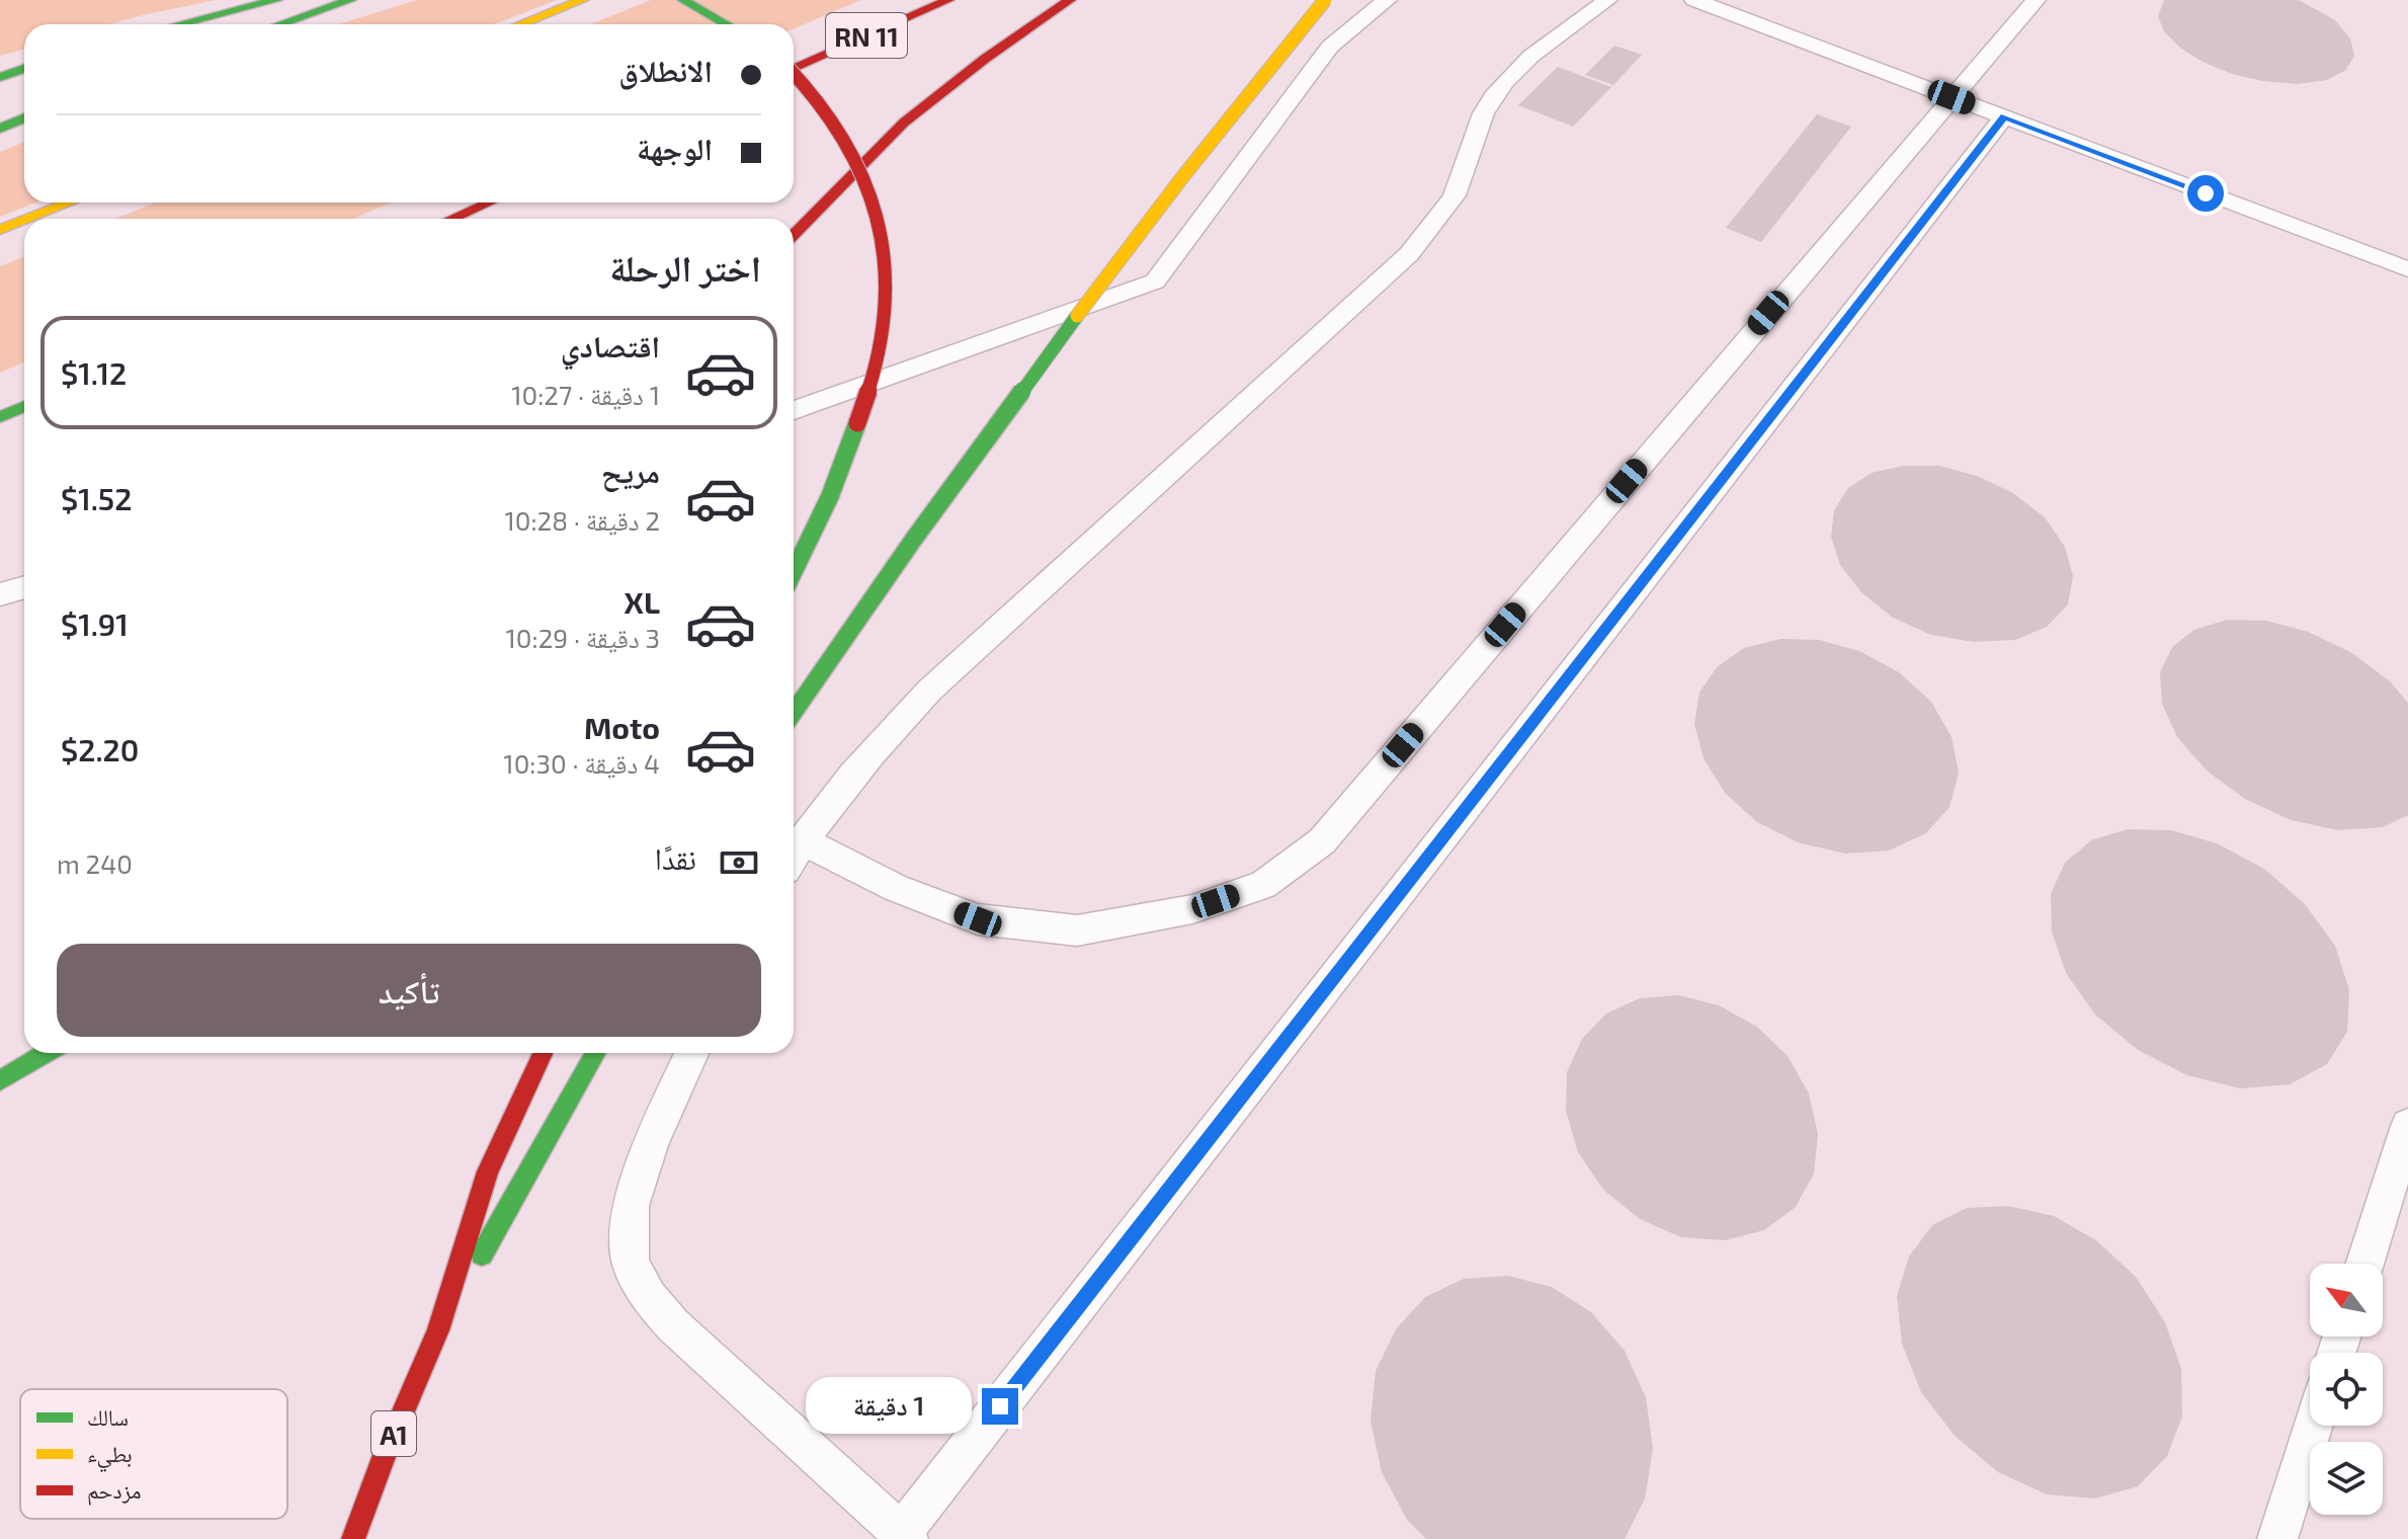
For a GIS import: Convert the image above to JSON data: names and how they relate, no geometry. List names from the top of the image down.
{
  "streets": {
    "highway": ["RN 11", "A1"]
  },
  "legend": ["سالك", "بطيء", "مزدحم"],
  "north": "top left",
  "page": {
    "banner": ["الانطلاق", "الوجهة"],
    "heading": "اختر الرحلة",
    "list": [
      {
        "name": "اقتصادي",
        "note": "1 دقيقة · 10:27",
        "value": "$1.12"
      },
      {
        "name": "مريح",
        "note": "2 دقيقة · 10:28",
        "value": "$1.52"
      },
      {
        "name": "XL",
        "note": "3 دقيقة · 10:29",
        "value": "$1.91"
      },
      {
        "name": "Moto",
        "note": "4 دقيقة · 10:30",
        "value": "$2.20"
      }
    ],
    "pay": ["نقدًا", "240 m"],
    "buttons": "تأكيد",
    "bubble": "1 دقيقة"
  }
}
